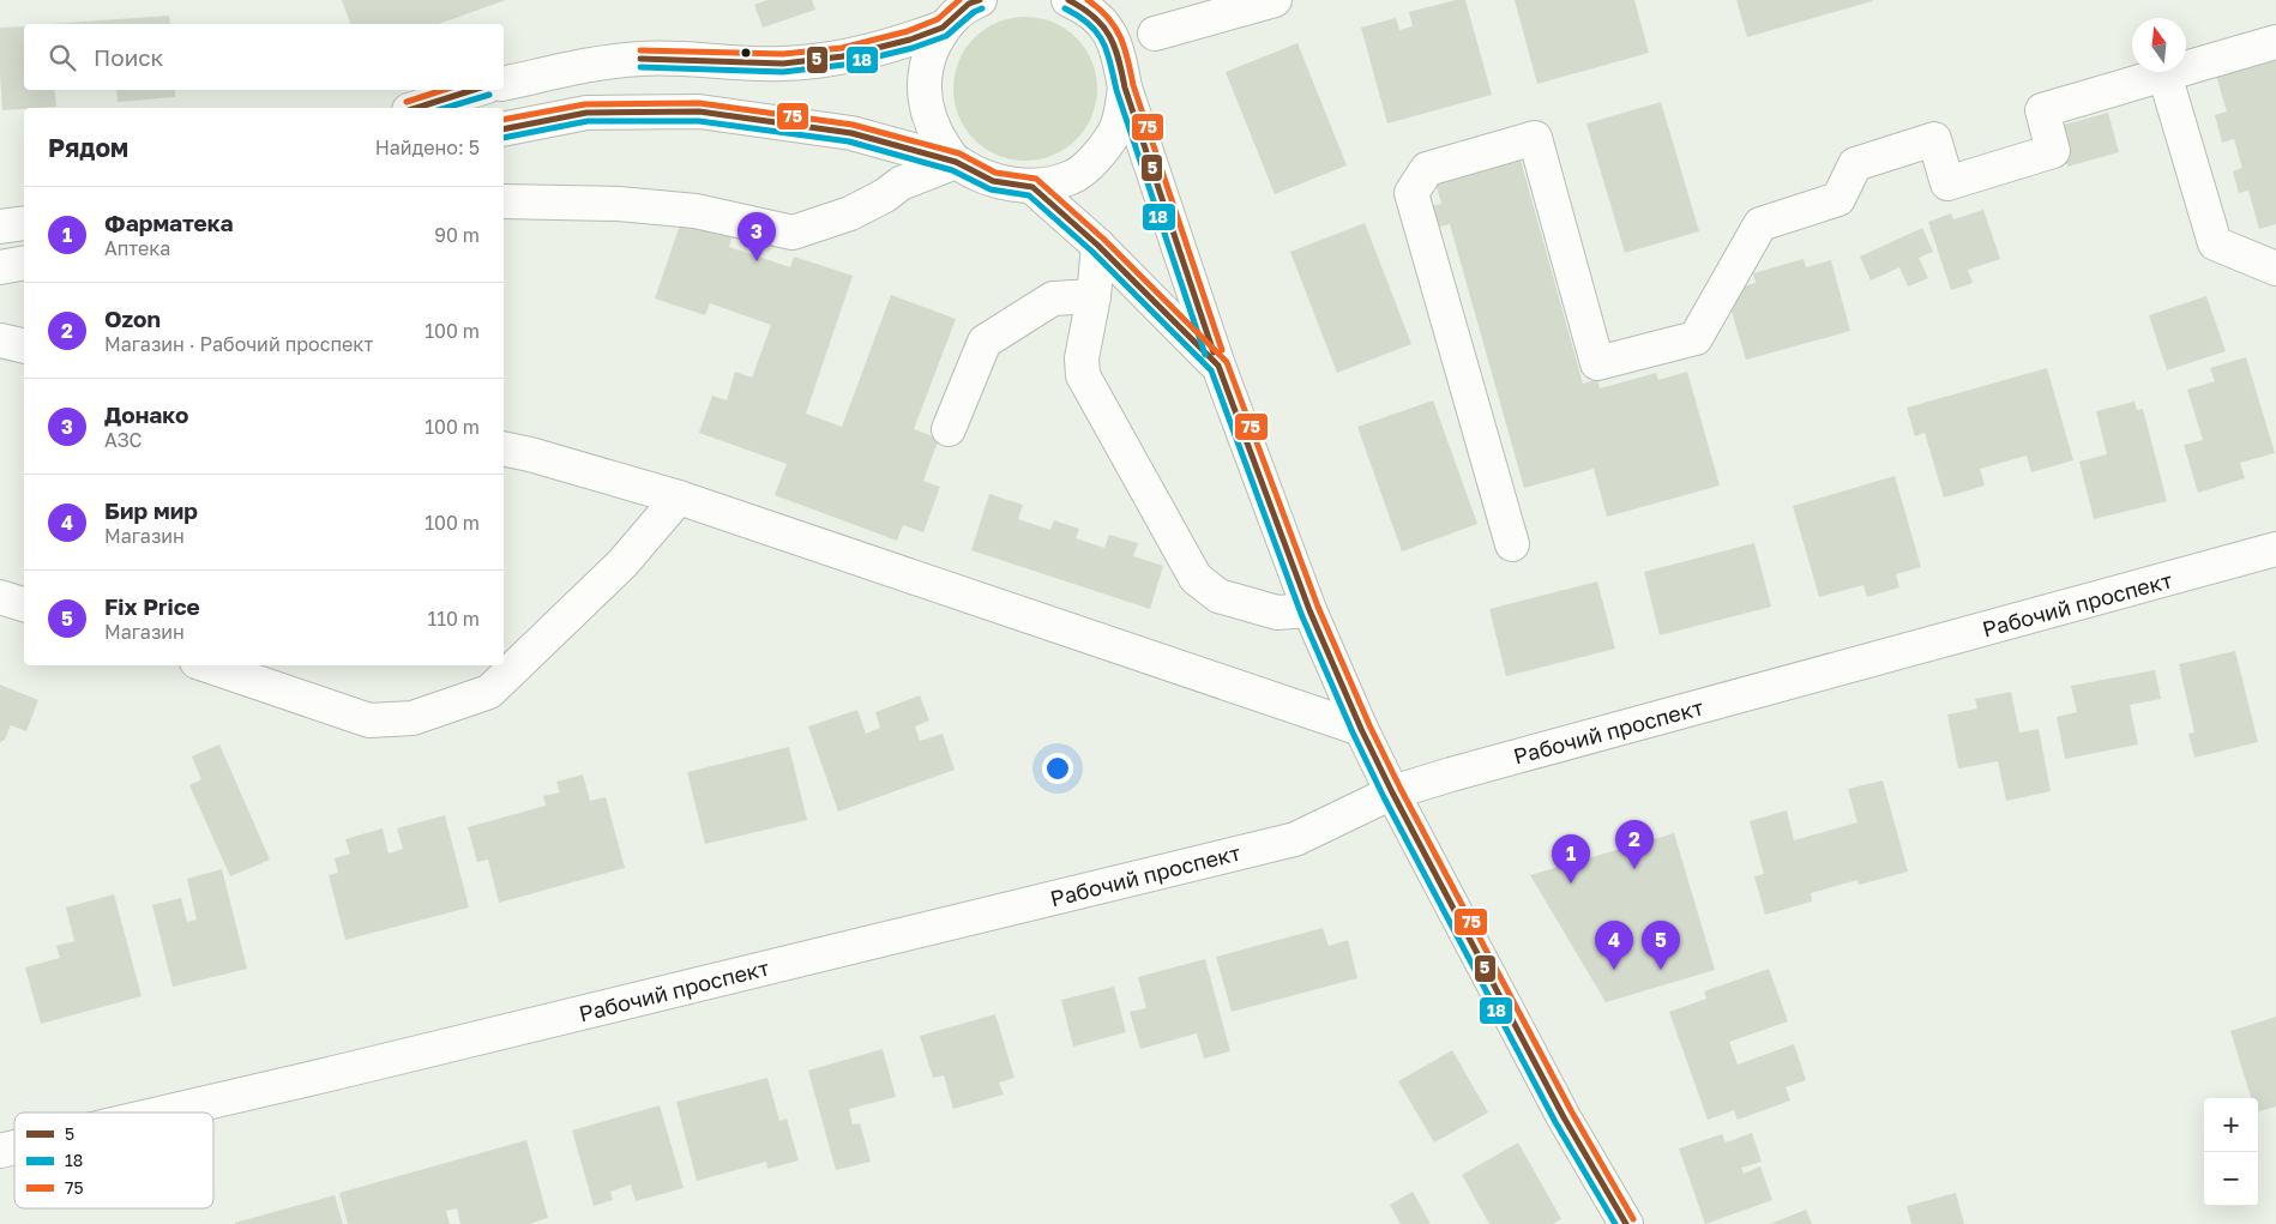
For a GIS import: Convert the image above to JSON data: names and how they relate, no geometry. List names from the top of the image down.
{
  "streets": {
    "main road": ["Рабочий проспект"]
  },
  "lines": ["transit line 5", "transit line 75", "transit line 18"],
  "legend": ["5", "18", "75"],
  "north": "top",
  "page": {
    "search": "Поиск",
    "heading": ["Рядом", "Найдено: 5"],
    "list": [
      {
        "mark": "1",
        "name": "Фарматека",
        "note": "Аптека",
        "value": "90 m"
      },
      {
        "mark": "2",
        "name": "Ozon",
        "note": "Магазин · Рабочий проспект",
        "value": "100 m"
      },
      {
        "mark": "3",
        "name": "Донако",
        "note": "АЗС",
        "value": "100 m"
      },
      {
        "mark": "4",
        "name": "Бир мир",
        "note": "Магазин",
        "value": "100 m"
      },
      {
        "mark": "5",
        "name": "Fix Price",
        "note": "Магазин",
        "value": "110 m"
      }
    ],
    "pins": [
      "3",
      "2",
      "1",
      "4",
      "5"
    ],
    "map_buttons": ["+", "−"]
  }
}
